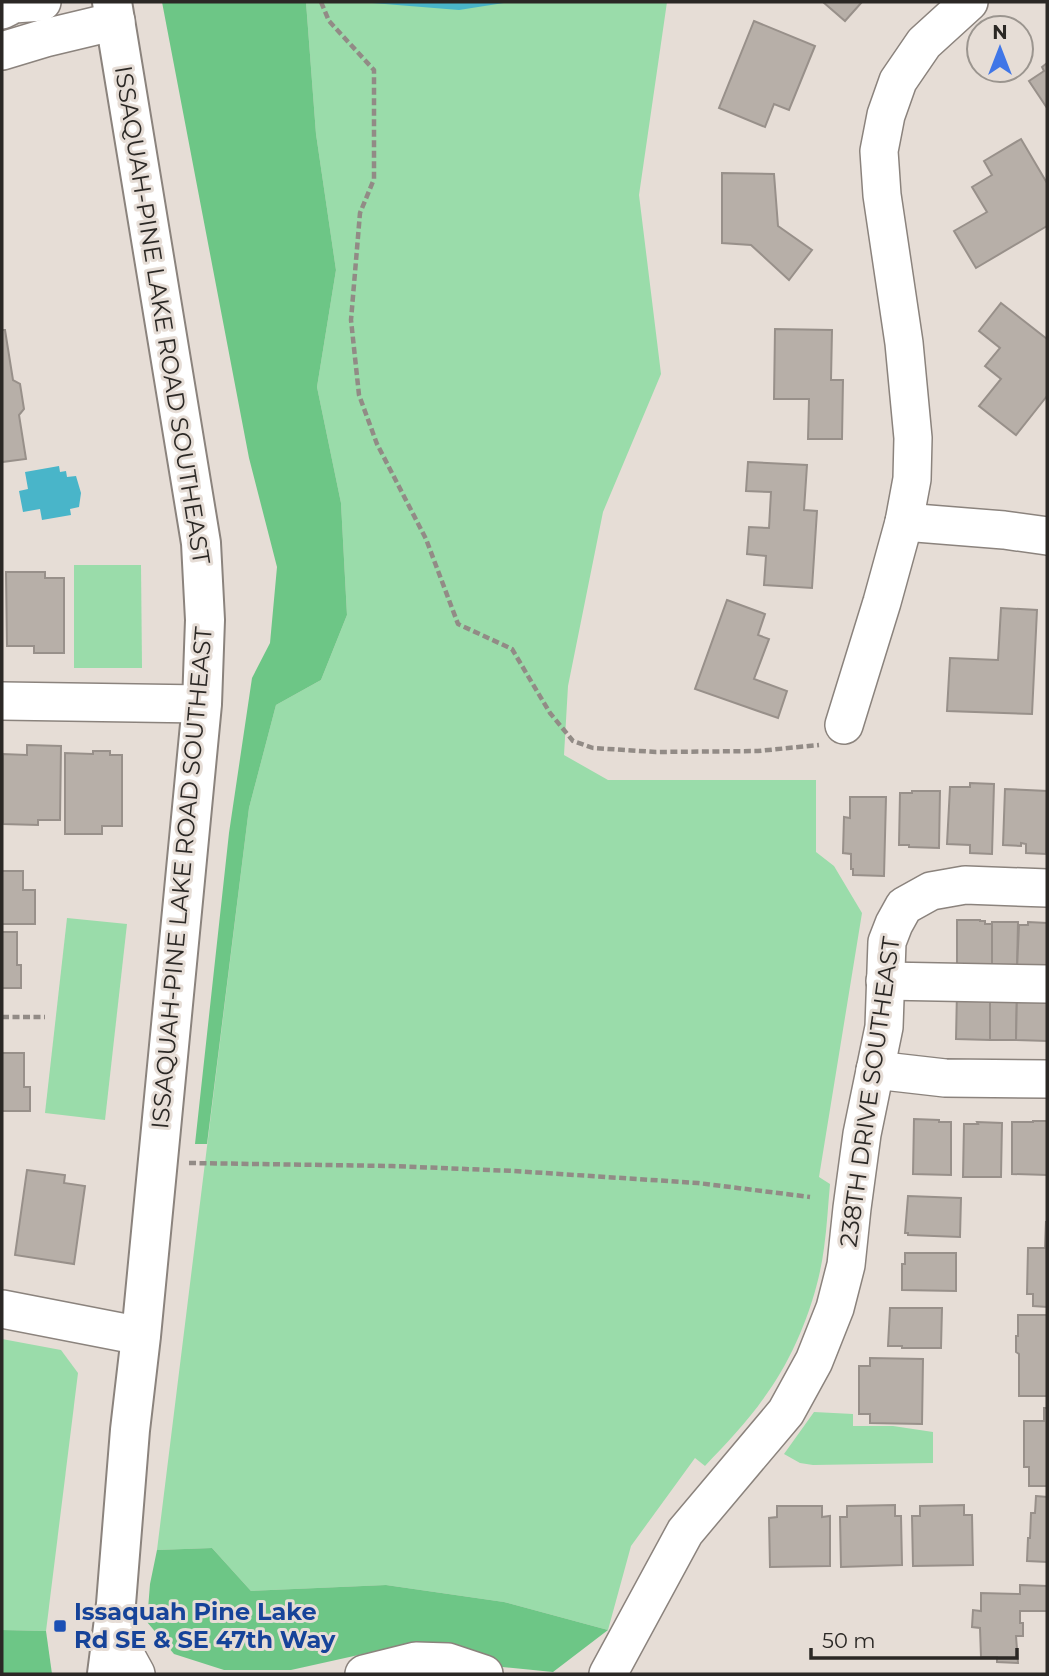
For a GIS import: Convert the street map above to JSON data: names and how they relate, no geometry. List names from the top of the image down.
{
  "streets": {
    "main road": ["ISSAQUAH-PINE LAKE ROAD SOUTHEAST"],
    "street": ["238TH DRIVE SOUTHEAST"]
  },
  "places": {
    "transit": ["Issaquah Pine Lake Rd SE & SE 47th Way"]
  },
  "scale_bar": "50 m",
  "north": "top"
}
